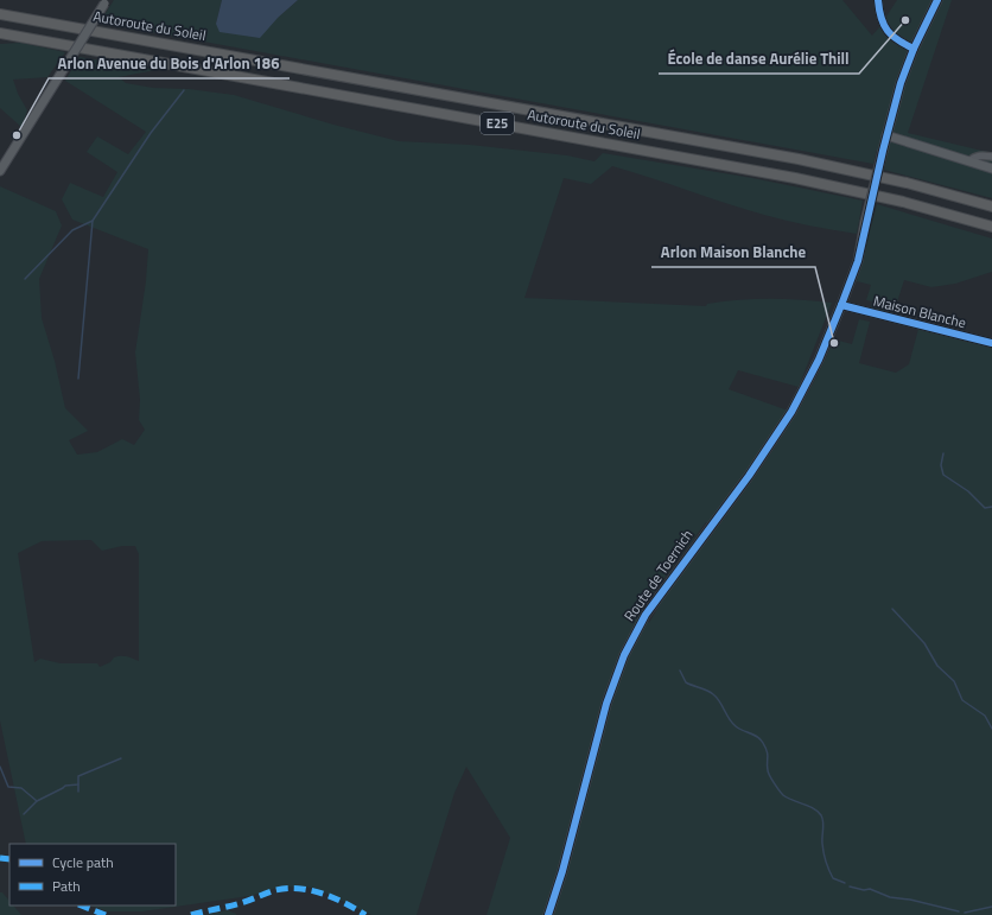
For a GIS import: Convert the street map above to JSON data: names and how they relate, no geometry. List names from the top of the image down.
{
  "streets": {
    "highway": ["Autoroute du Soleil", "E25"],
    "main road": ["Route de Toernich"],
    "street": ["Maison Blanche"]
  },
  "crossings": [
    ["Maison Blanche", "Route de Toernich"]
  ],
  "places": ["École de danse Aurélie Thill", "Arlon Avenue du Bois d'Arlon 186", "Arlon Maison Blanche"],
  "legend": ["Cycle path", "Path"]
}
